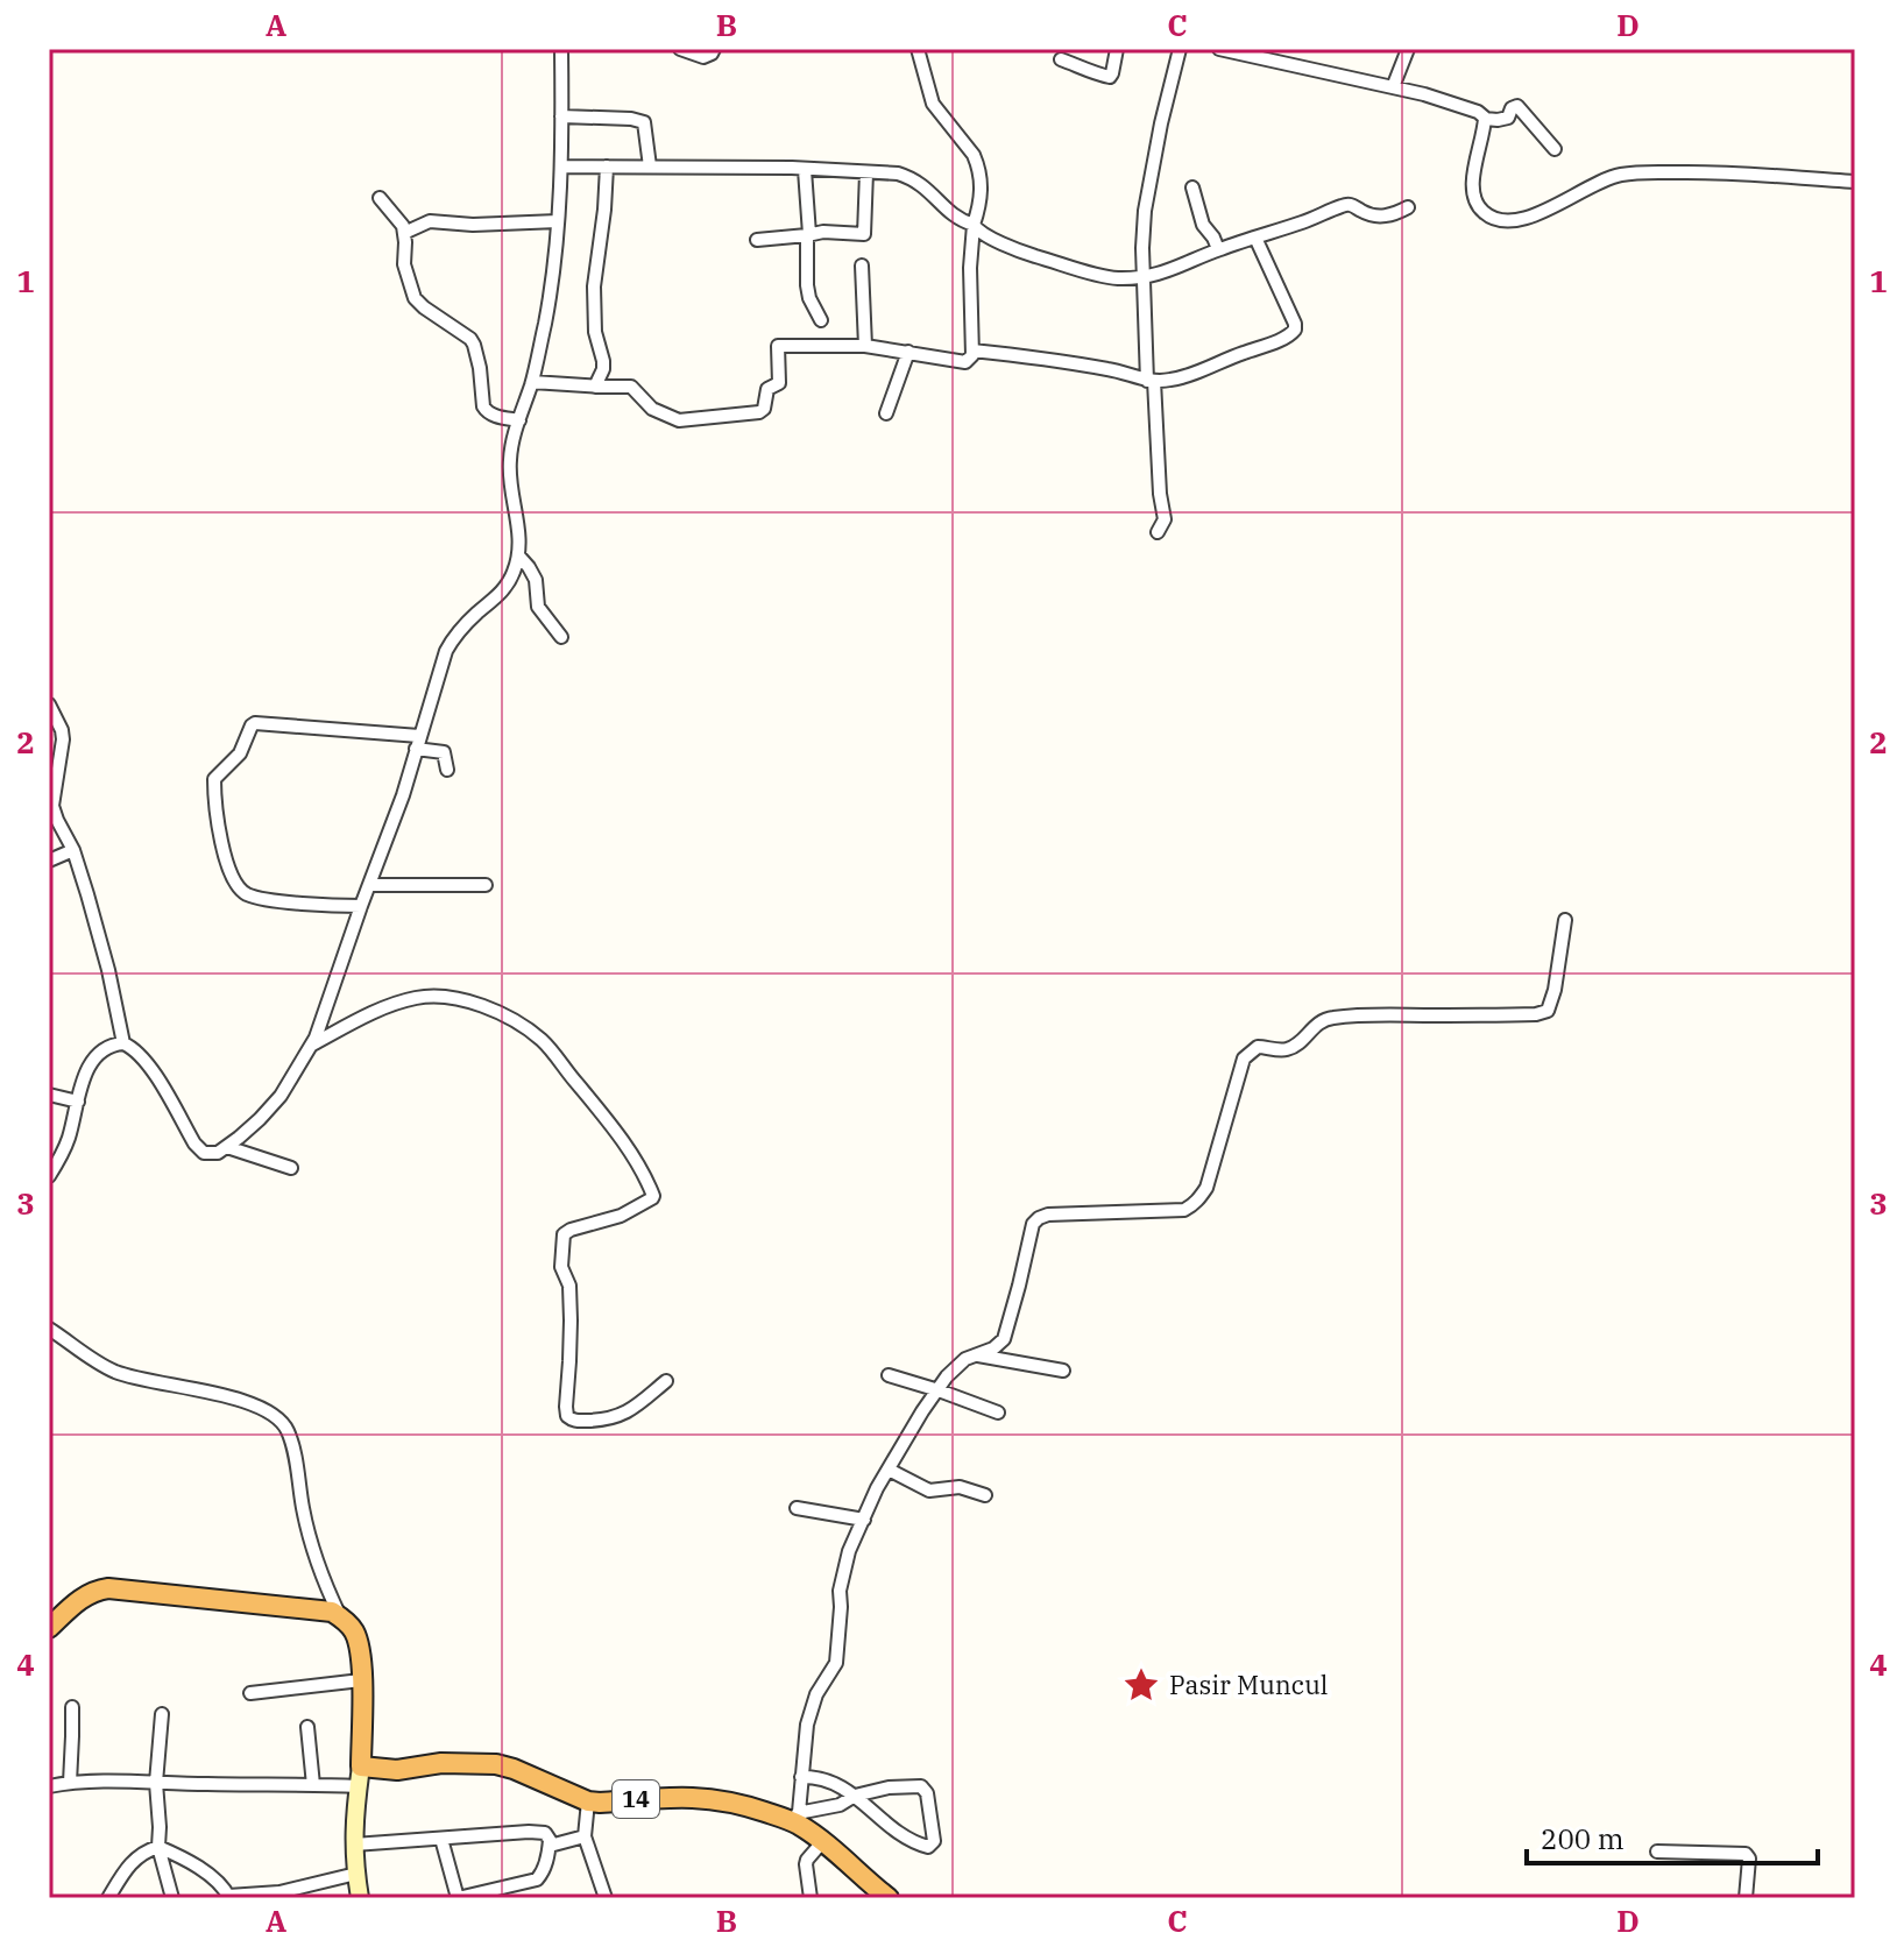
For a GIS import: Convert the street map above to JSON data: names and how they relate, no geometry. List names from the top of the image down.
{
  "streets": {
    "highway": ["14"]
  },
  "places": {
    "place": ["Pasir Muncul"]
  },
  "scale_bar": "200 m",
  "grid": {
    "columns": [
      "A",
      "B",
      "C",
      "D"
    ],
    "rows": [
      "1",
      "2",
      "3",
      "4"
    ]
  }
}
